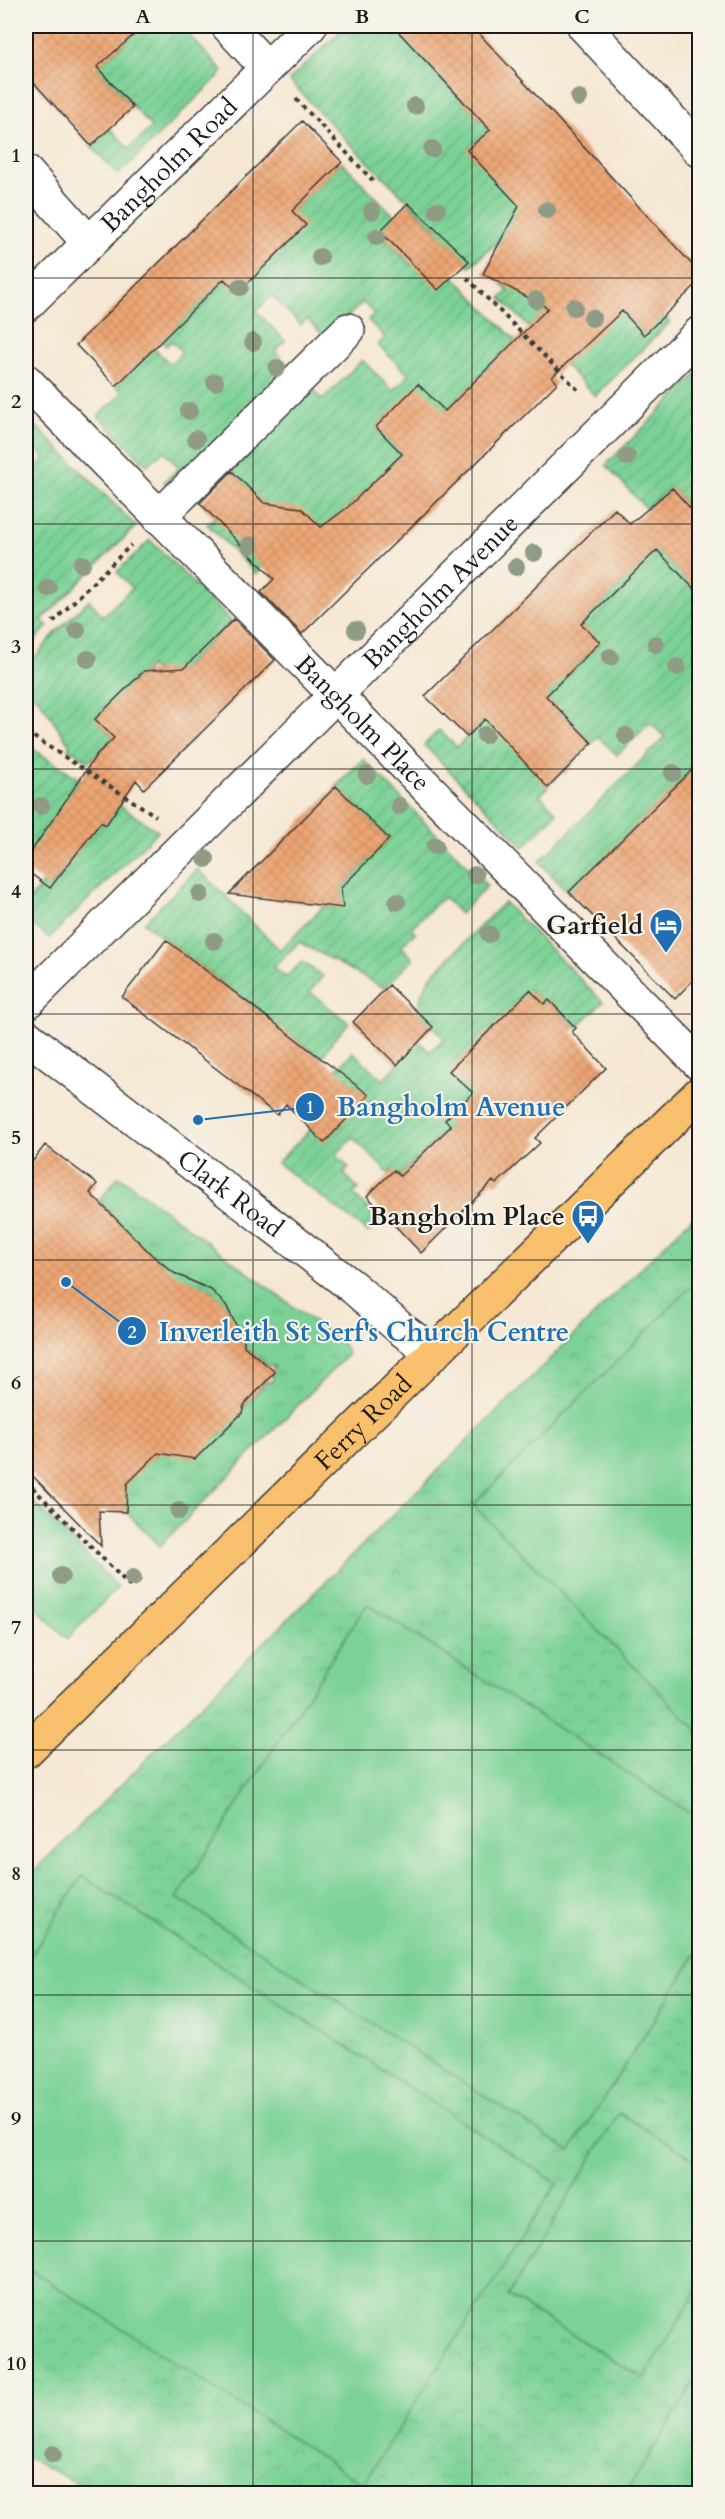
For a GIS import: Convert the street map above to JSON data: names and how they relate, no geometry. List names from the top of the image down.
{
  "streets": {
    "main road": ["Ferry Road"],
    "street": [
      "Bangholm Road",
      "Bangholm Avenue",
      "Bangholm Place",
      "Clark Road"
    ]
  },
  "crossings": [
    ["Bangholm Avenue", "Bangholm Place"],
    ["Clark Road", "Ferry Road"]
  ],
  "places": {
    "hotel": ["Garfield"],
    "other": ["Bangholm Avenue", "Inverleith St Serf's Church Centre"],
    "bus stop": ["Bangholm Place"]
  },
  "grid": {
    "columns": ["A", "B", "C"],
    "rows": [
      "1",
      "2",
      "3",
      "4",
      "5",
      "6",
      "7",
      "8",
      "9",
      "10"
    ]
  }
}
